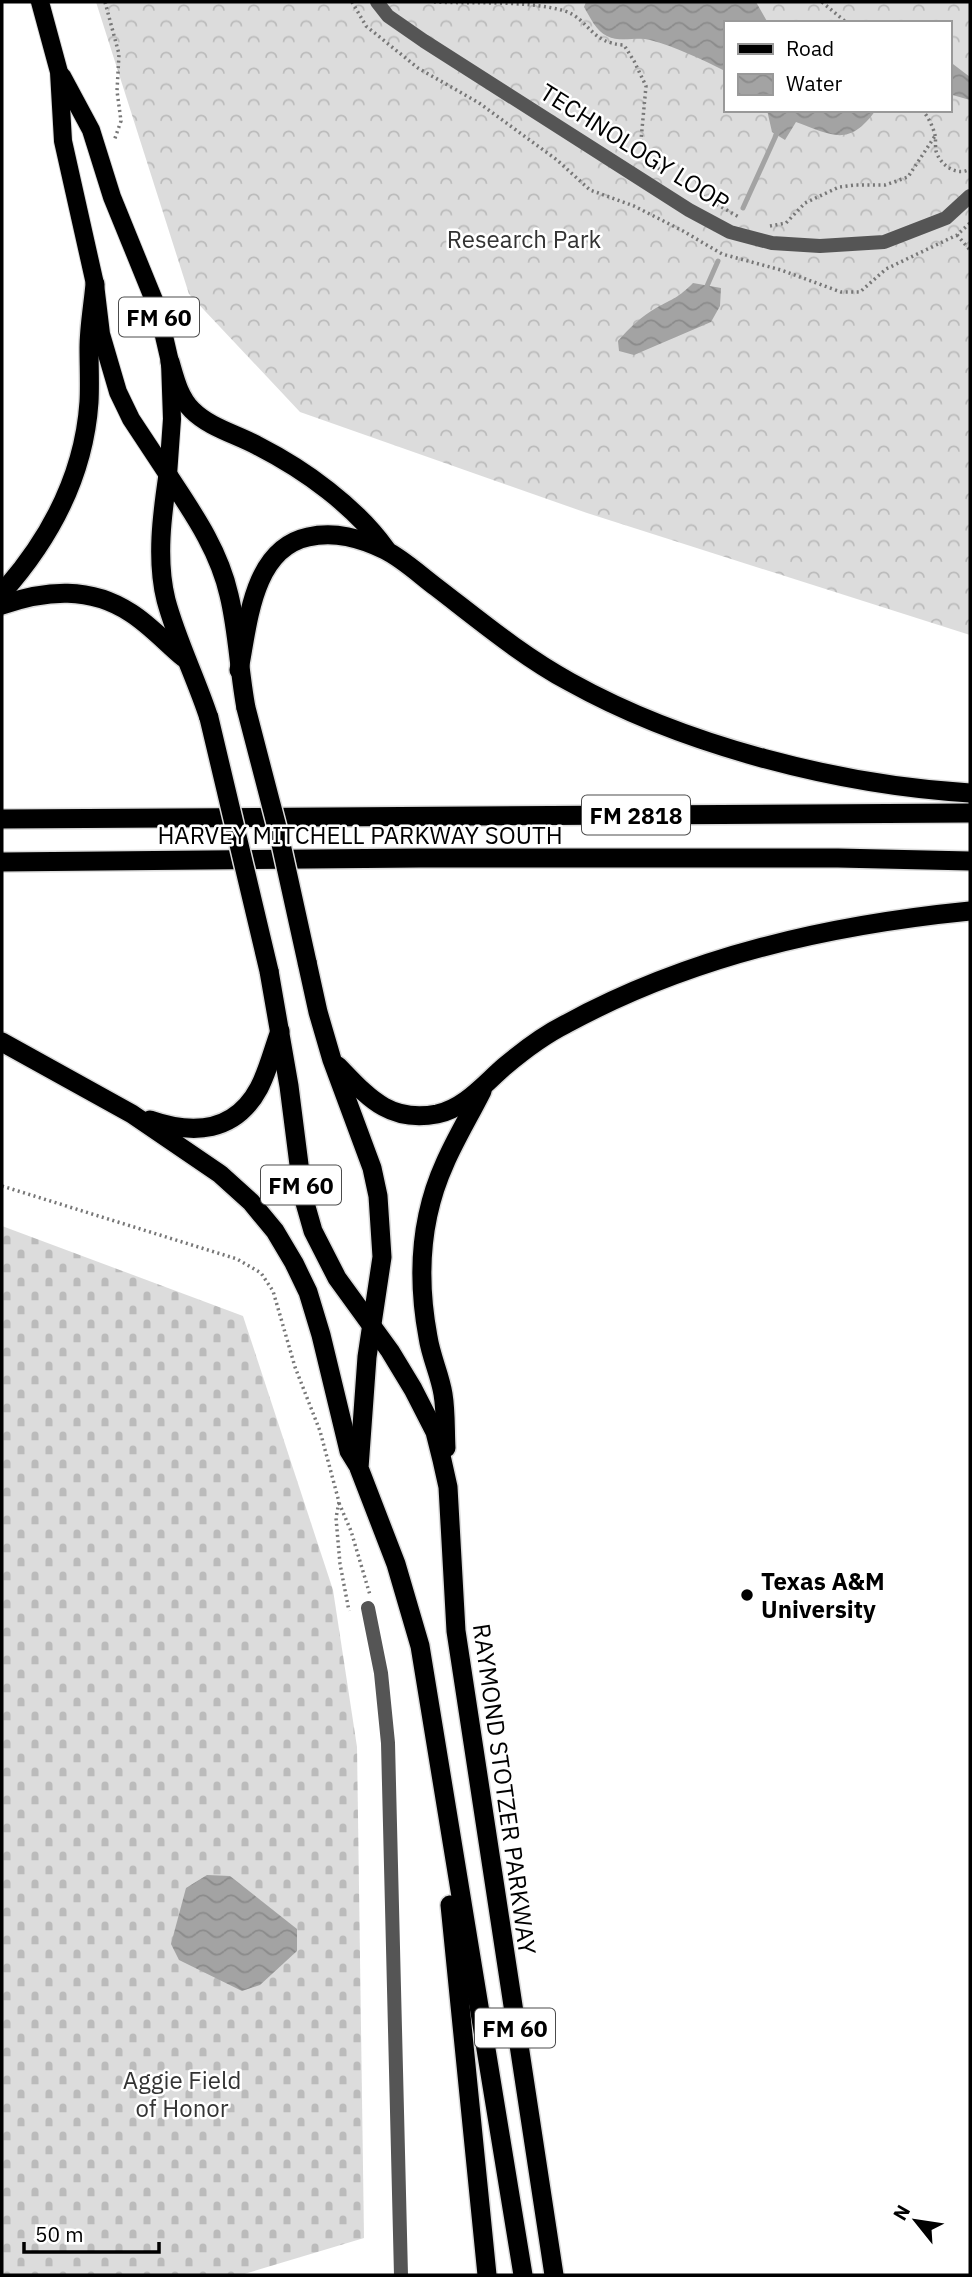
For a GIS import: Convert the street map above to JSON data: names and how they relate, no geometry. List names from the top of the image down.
{
  "streets": {
    "highway": [
      "FM 60",
      "FM 2818",
      "HARVEY MITCHELL PARKWAY SOUTH",
      "RAYMOND STOTZER PARKWAY"
    ],
    "street": ["TECHNOLOGY LOOP"]
  },
  "parks": ["Research Park", "Aggie Field of Honor"],
  "places": ["Texas A&M University"],
  "legend": ["Road", "Water"],
  "scale_bar": "50 m",
  "north": "top left"
}
